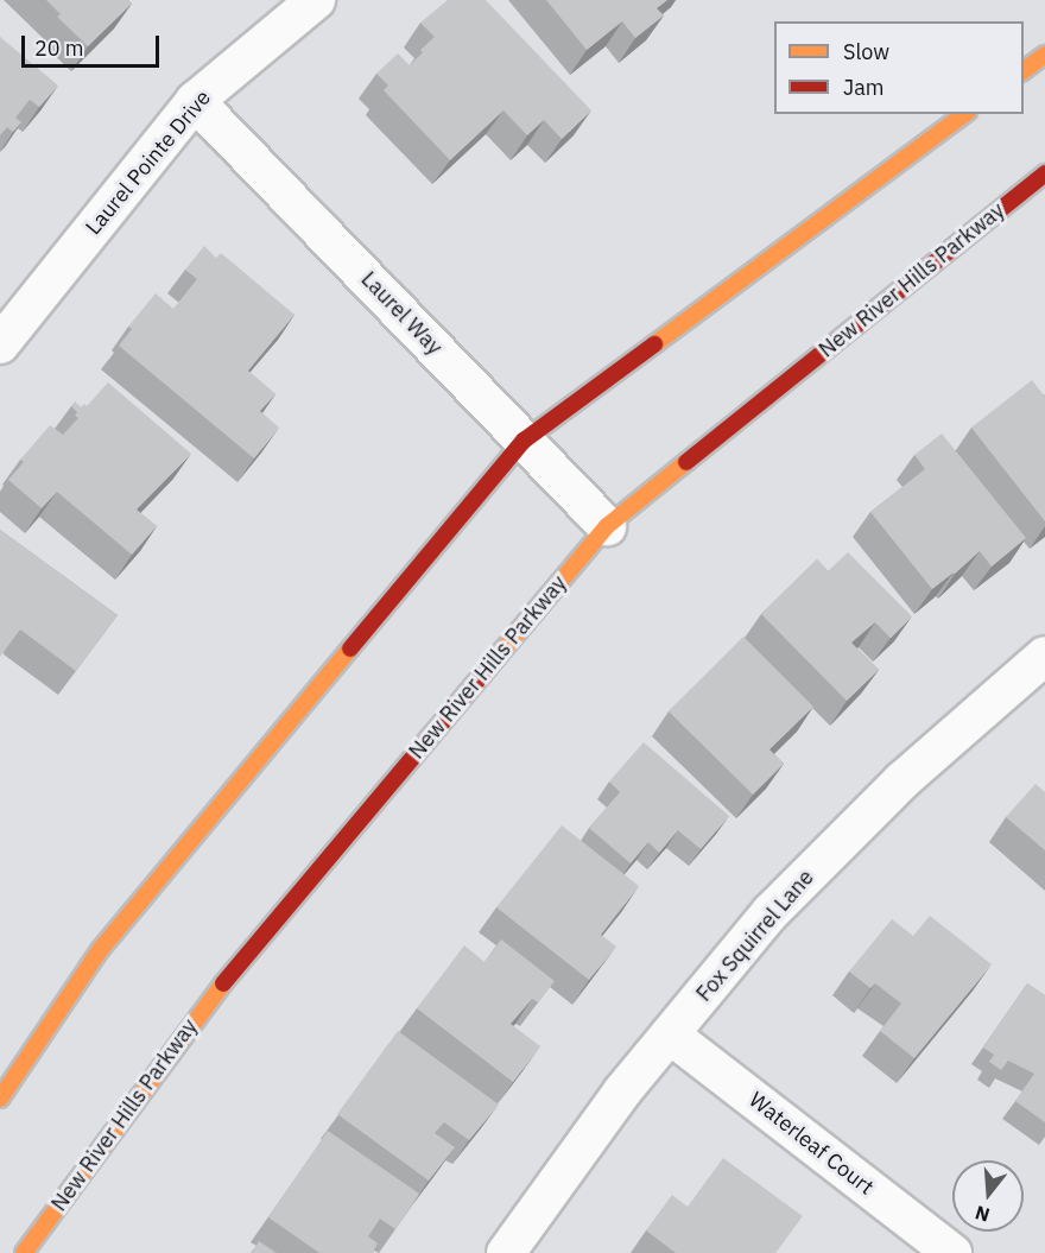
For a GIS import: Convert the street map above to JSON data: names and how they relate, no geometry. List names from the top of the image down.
{
  "streets": {
    "street": [
      "Laurel Pointe Drive",
      "New River Hills Parkway",
      "Laurel Way",
      "Fox Squirrel Lane",
      "Waterleaf Court"
    ]
  },
  "crossings": [
    ["Laurel Pointe Drive", "Laurel Way"],
    ["New River Hills Parkway", "Laurel Way"],
    ["Fox Squirrel Lane", "Waterleaf Court"]
  ],
  "legend": ["Slow", "Jam"],
  "scale_bar": "20 m",
  "north": "bottom"
}
